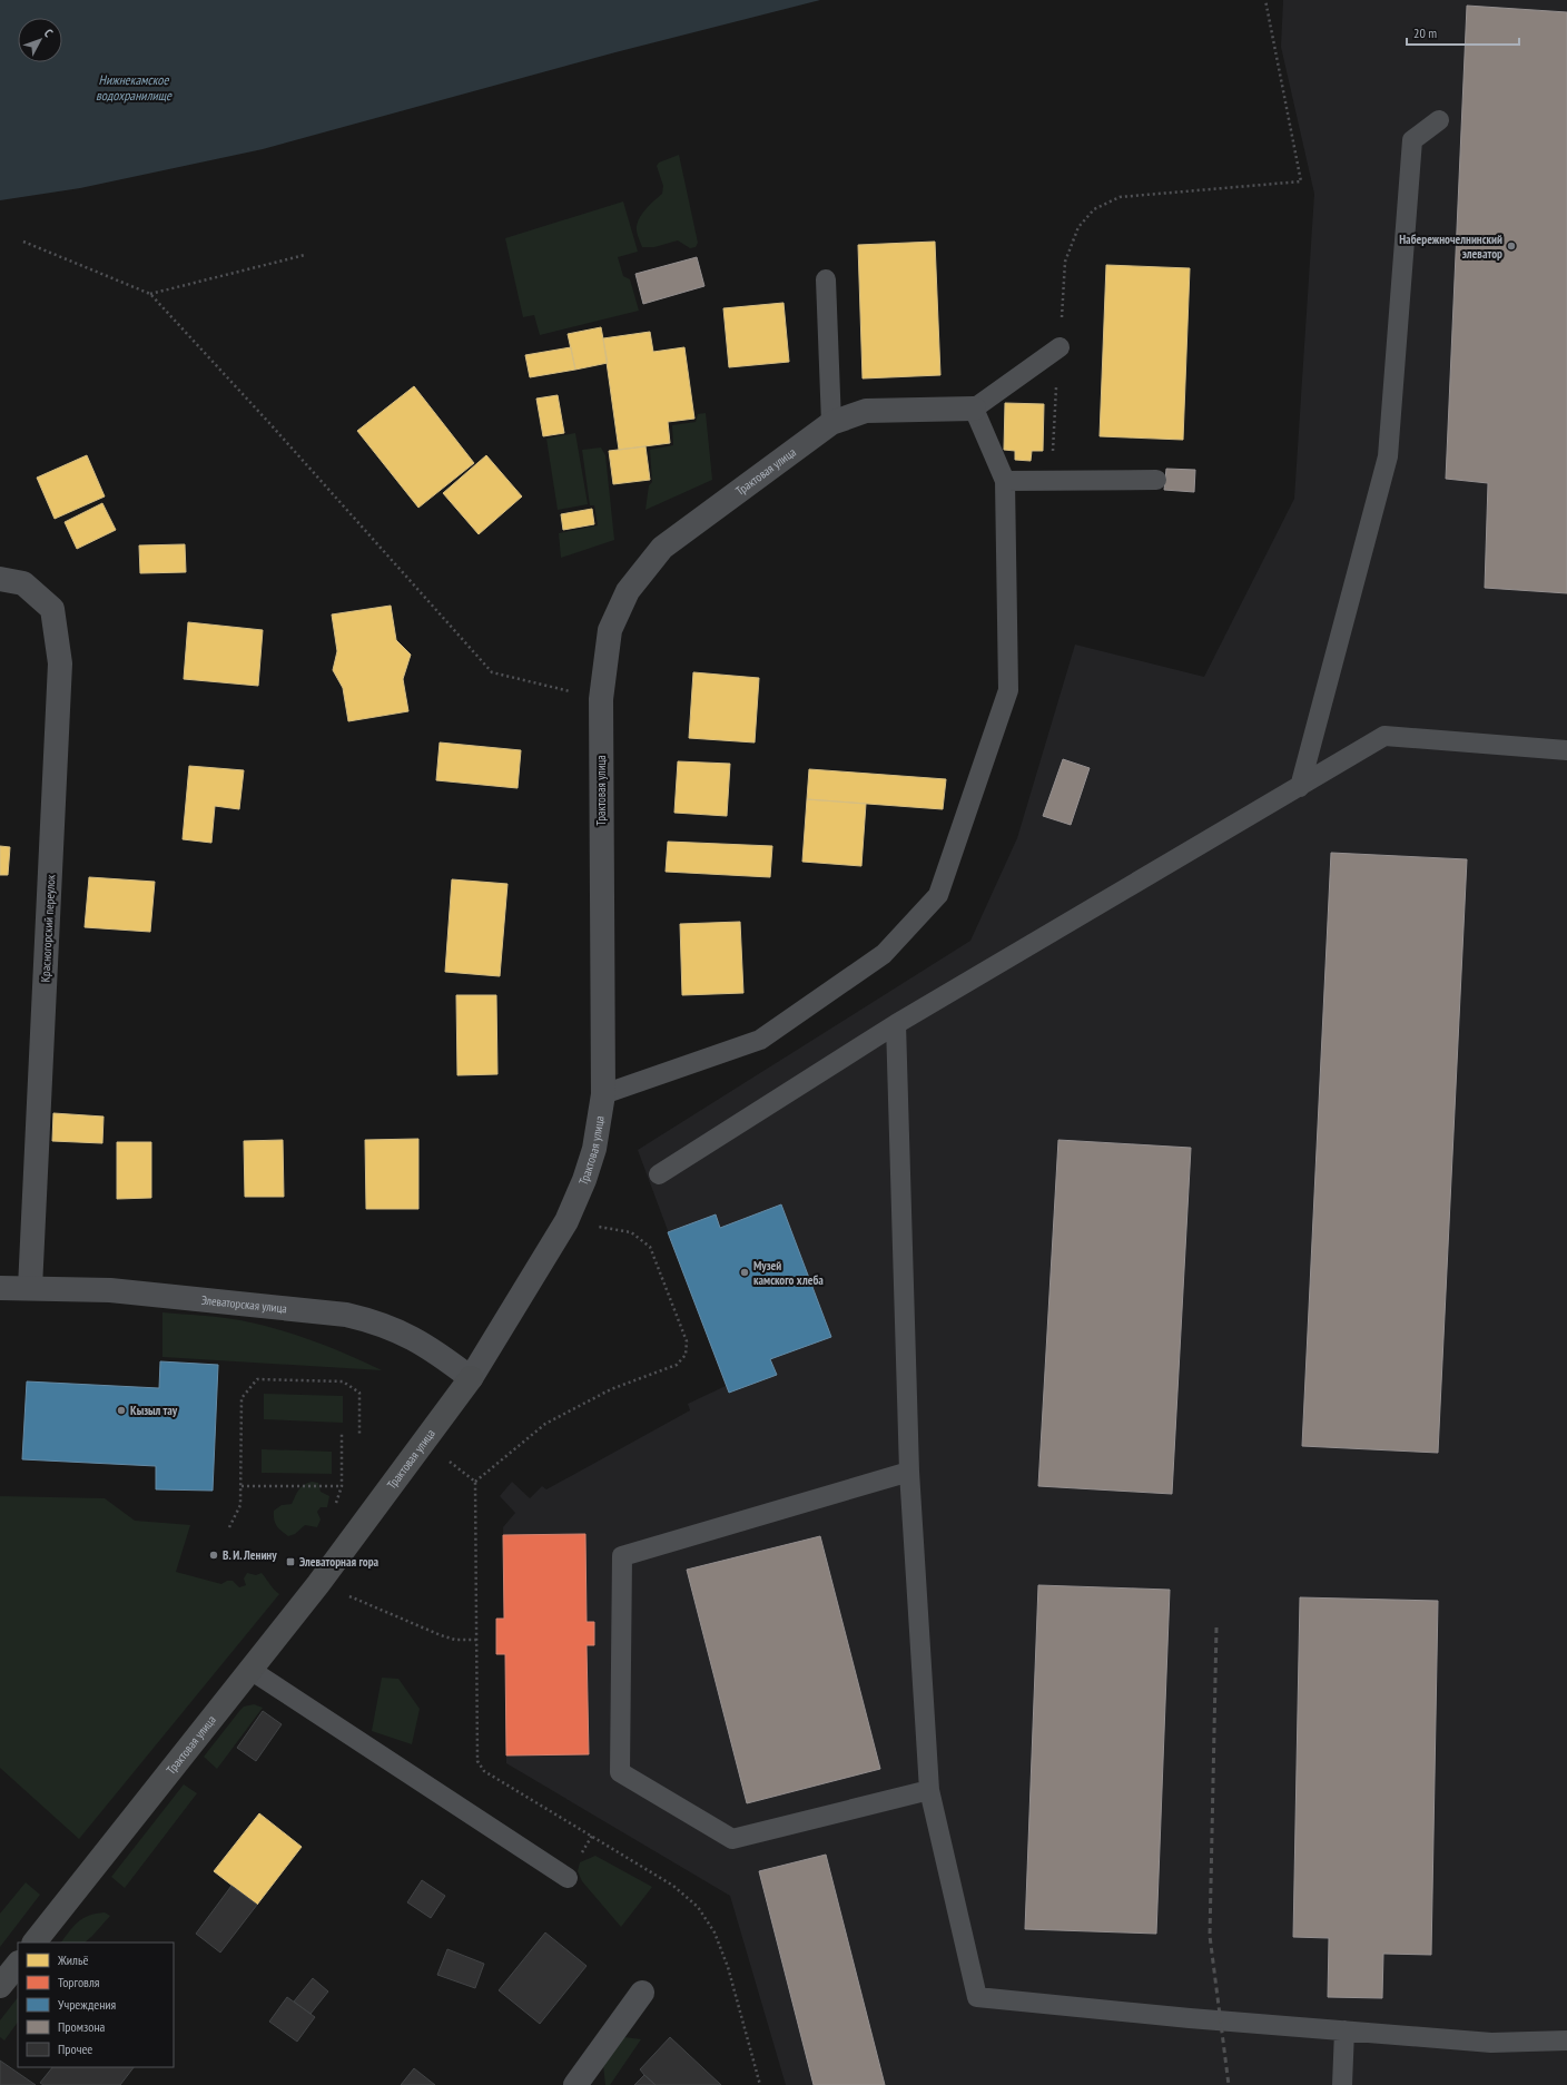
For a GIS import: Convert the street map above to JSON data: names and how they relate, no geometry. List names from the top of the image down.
{
  "streets": {
    "street": ["Трактовая улица", "Красногорский переулок", "Элеваторская улица"]
  },
  "crossings": [
    ["Трактовая улица", "Элеваторская улица"],
    ["Красногорский переулок", "Элеваторская улица"]
  ],
  "water": ["Нижнекамское водохранилище"],
  "places": {
    "other": [
      "Набережночелнинский элеватор",
      "Музей камского хлеба",
      "Кызыл тау",
      "В. И. Ленину"
    ],
    "transit": ["Элеваторная гора"]
  },
  "legend": [
    "Жильё",
    "Торговля",
    "Учреждения",
    "Промзона",
    "Прочее"
  ],
  "scale_bar": "20 m",
  "north": "top right"
}
